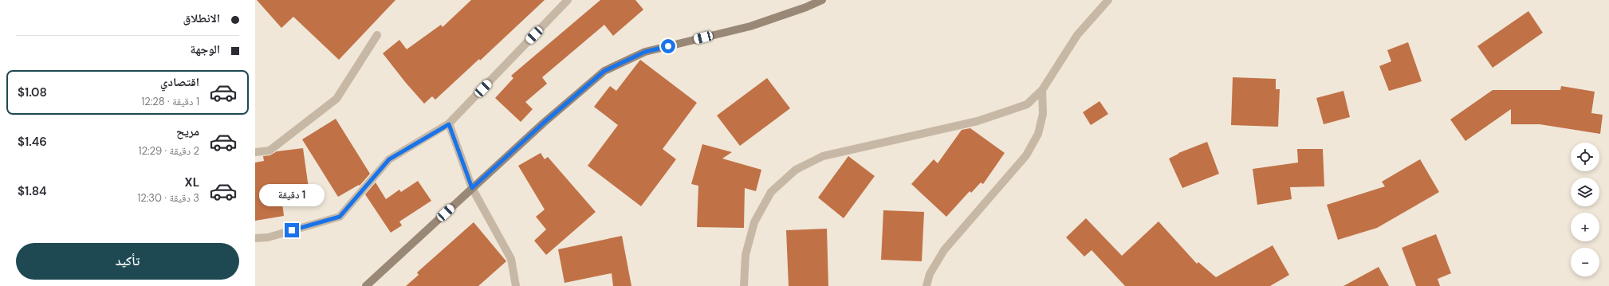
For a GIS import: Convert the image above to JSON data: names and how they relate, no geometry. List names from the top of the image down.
{
  "page": {
    "banner": ["الانطلاق", "الوجهة"],
    "list": [
      {
        "name": "اقتصادي",
        "note": "1 دقيقة · 12:28",
        "value": "$1.08"
      },
      {
        "name": "مريح",
        "note": "2 دقيقة · 12:29",
        "value": "$1.46"
      },
      {
        "name": "XL",
        "note": "3 دقيقة · 12:30",
        "value": "$1.84"
      }
    ],
    "map_buttons": ["+", "−"],
    "bubble": "1 دقيقة",
    "buttons": "تأكيد"
  }
}
